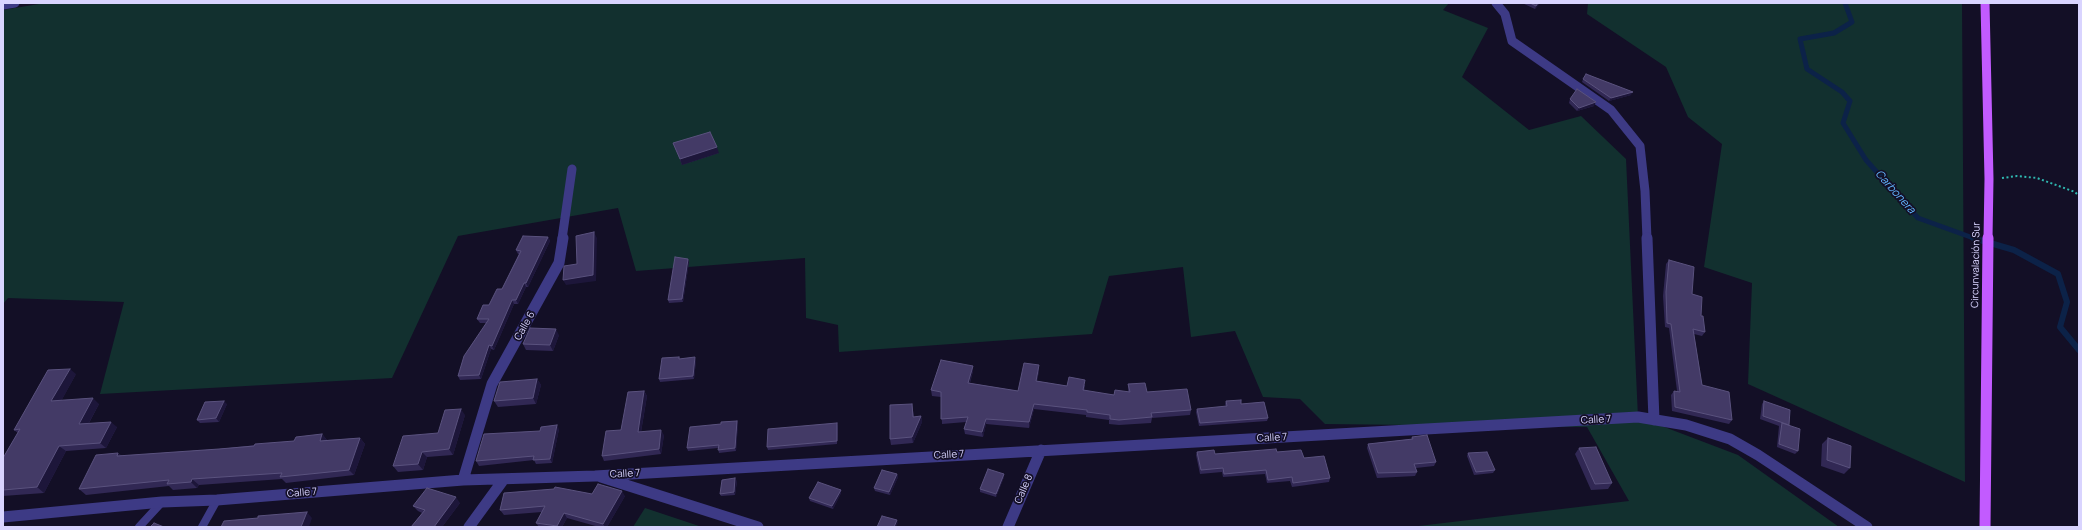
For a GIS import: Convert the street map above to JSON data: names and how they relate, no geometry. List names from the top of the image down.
{
  "streets": {
    "main road": ["Circunvalación Sur"],
    "street": ["Calle 6", "Calle 7", "Calle 8"]
  },
  "crossings": [
    ["Calle 6", "Calle 7"],
    ["Calle 7", "Calle 8"]
  ],
  "water": ["Carbonera"]
}
